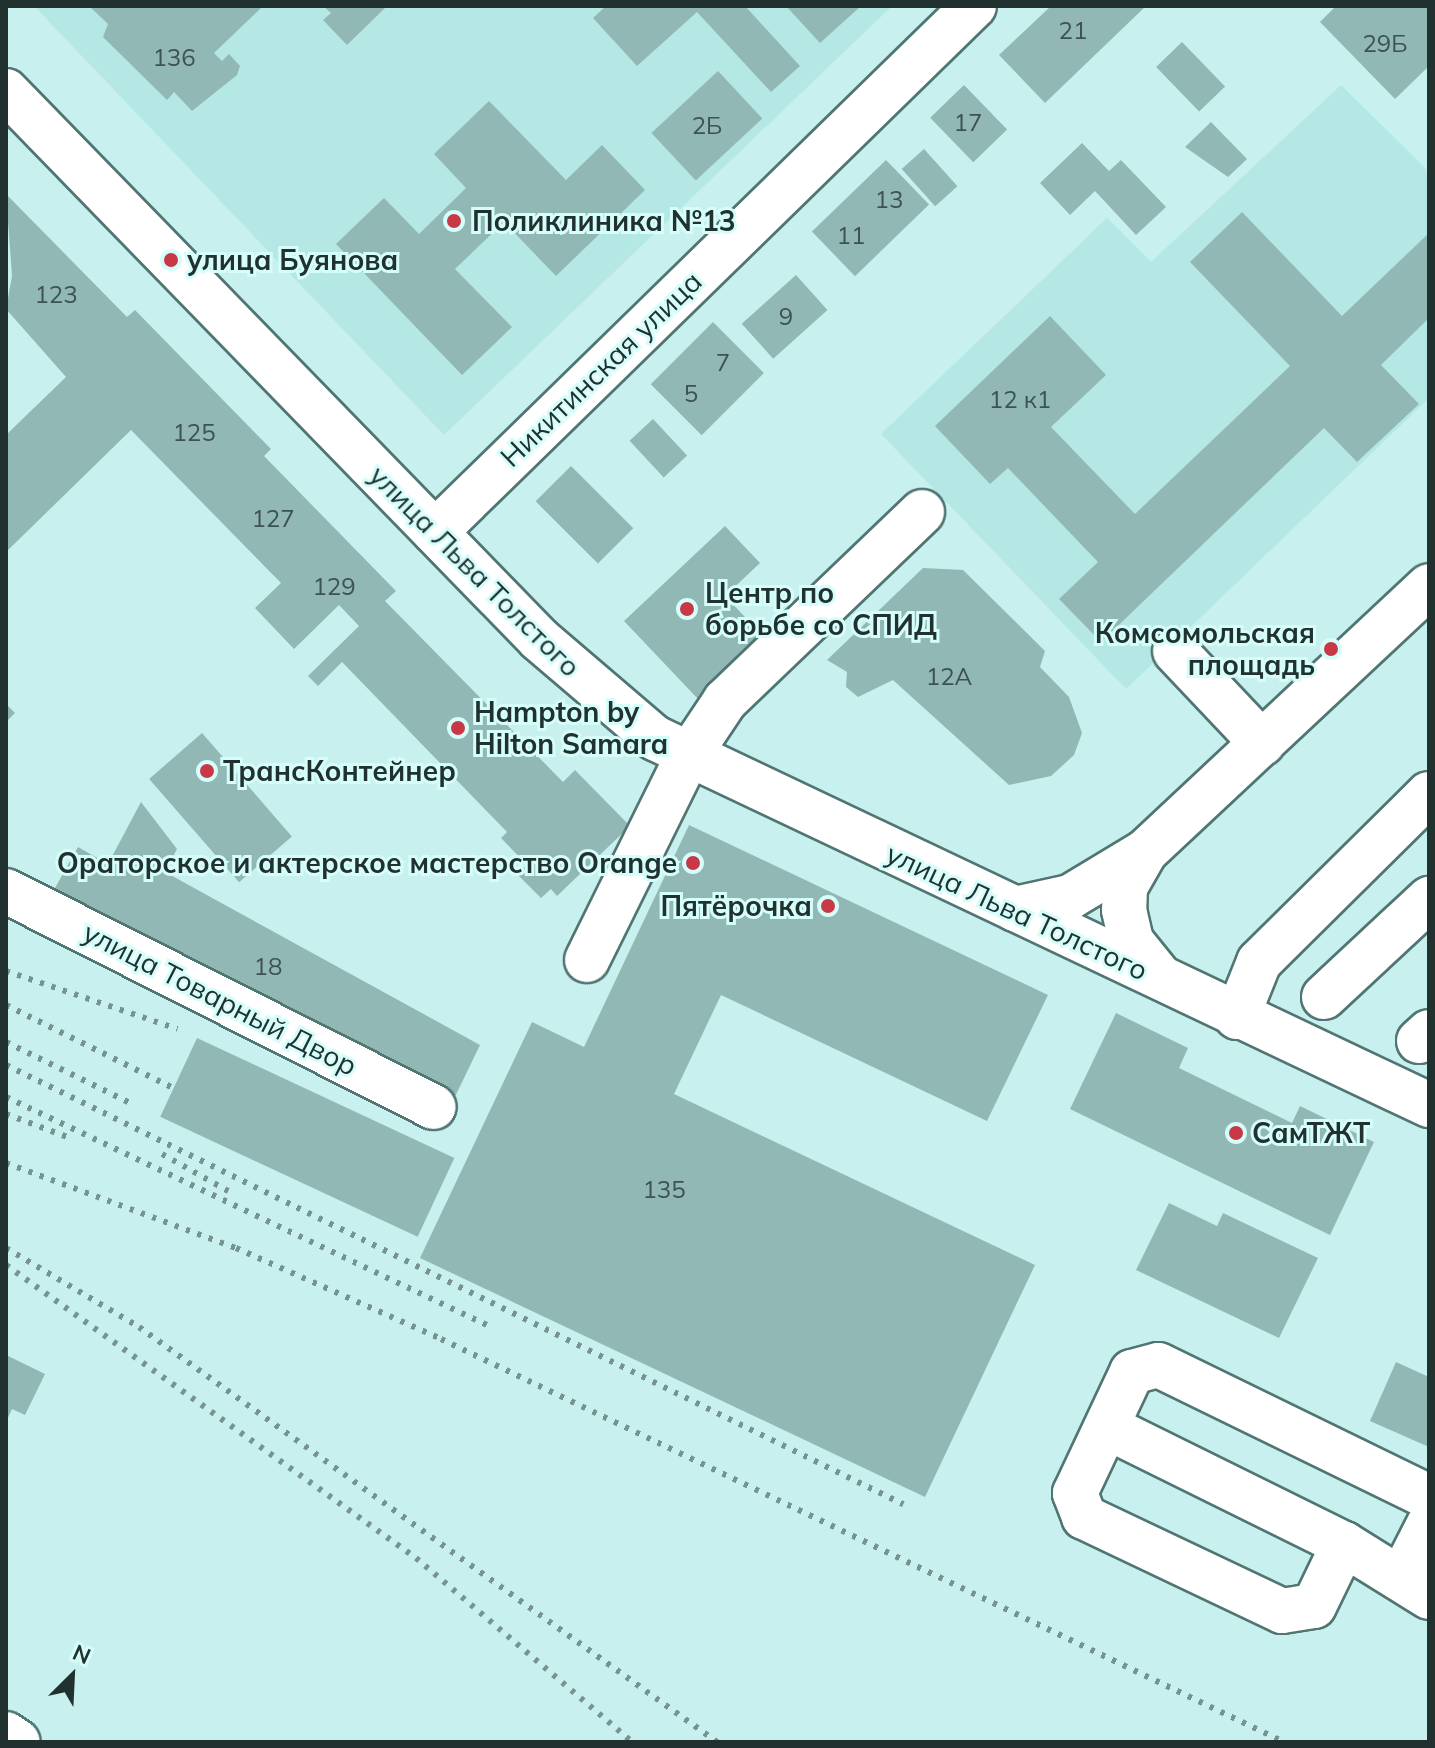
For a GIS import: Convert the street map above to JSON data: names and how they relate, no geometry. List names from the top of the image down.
{
  "streets": {
    "main road": ["Никитинская улица", "улица Льва Толстого", "улица Товарный Двор"]
  },
  "crossings": [
    ["Никитинская улица", "улица Льва Толстого"]
  ],
  "places": [
    "Поликлиника №13",
    "улица Буянова",
    "Центр по борьбе со СПИД",
    "Комсомольская площадь",
    "Hampton by Hilton Samara",
    "ТрансКонтейнер",
    "Ораторское и актерское мастерство Orange",
    "Пятёрочка",
    "СамТЖТ"
  ],
  "house_numbers": [
    "21",
    "29Б",
    "136",
    "17",
    "2Б",
    "13",
    "11",
    "123",
    "9",
    "7",
    "5",
    "12 к1",
    "125",
    "127",
    "129",
    "12А",
    "18",
    "135"
  ],
  "north": "top right"
}
